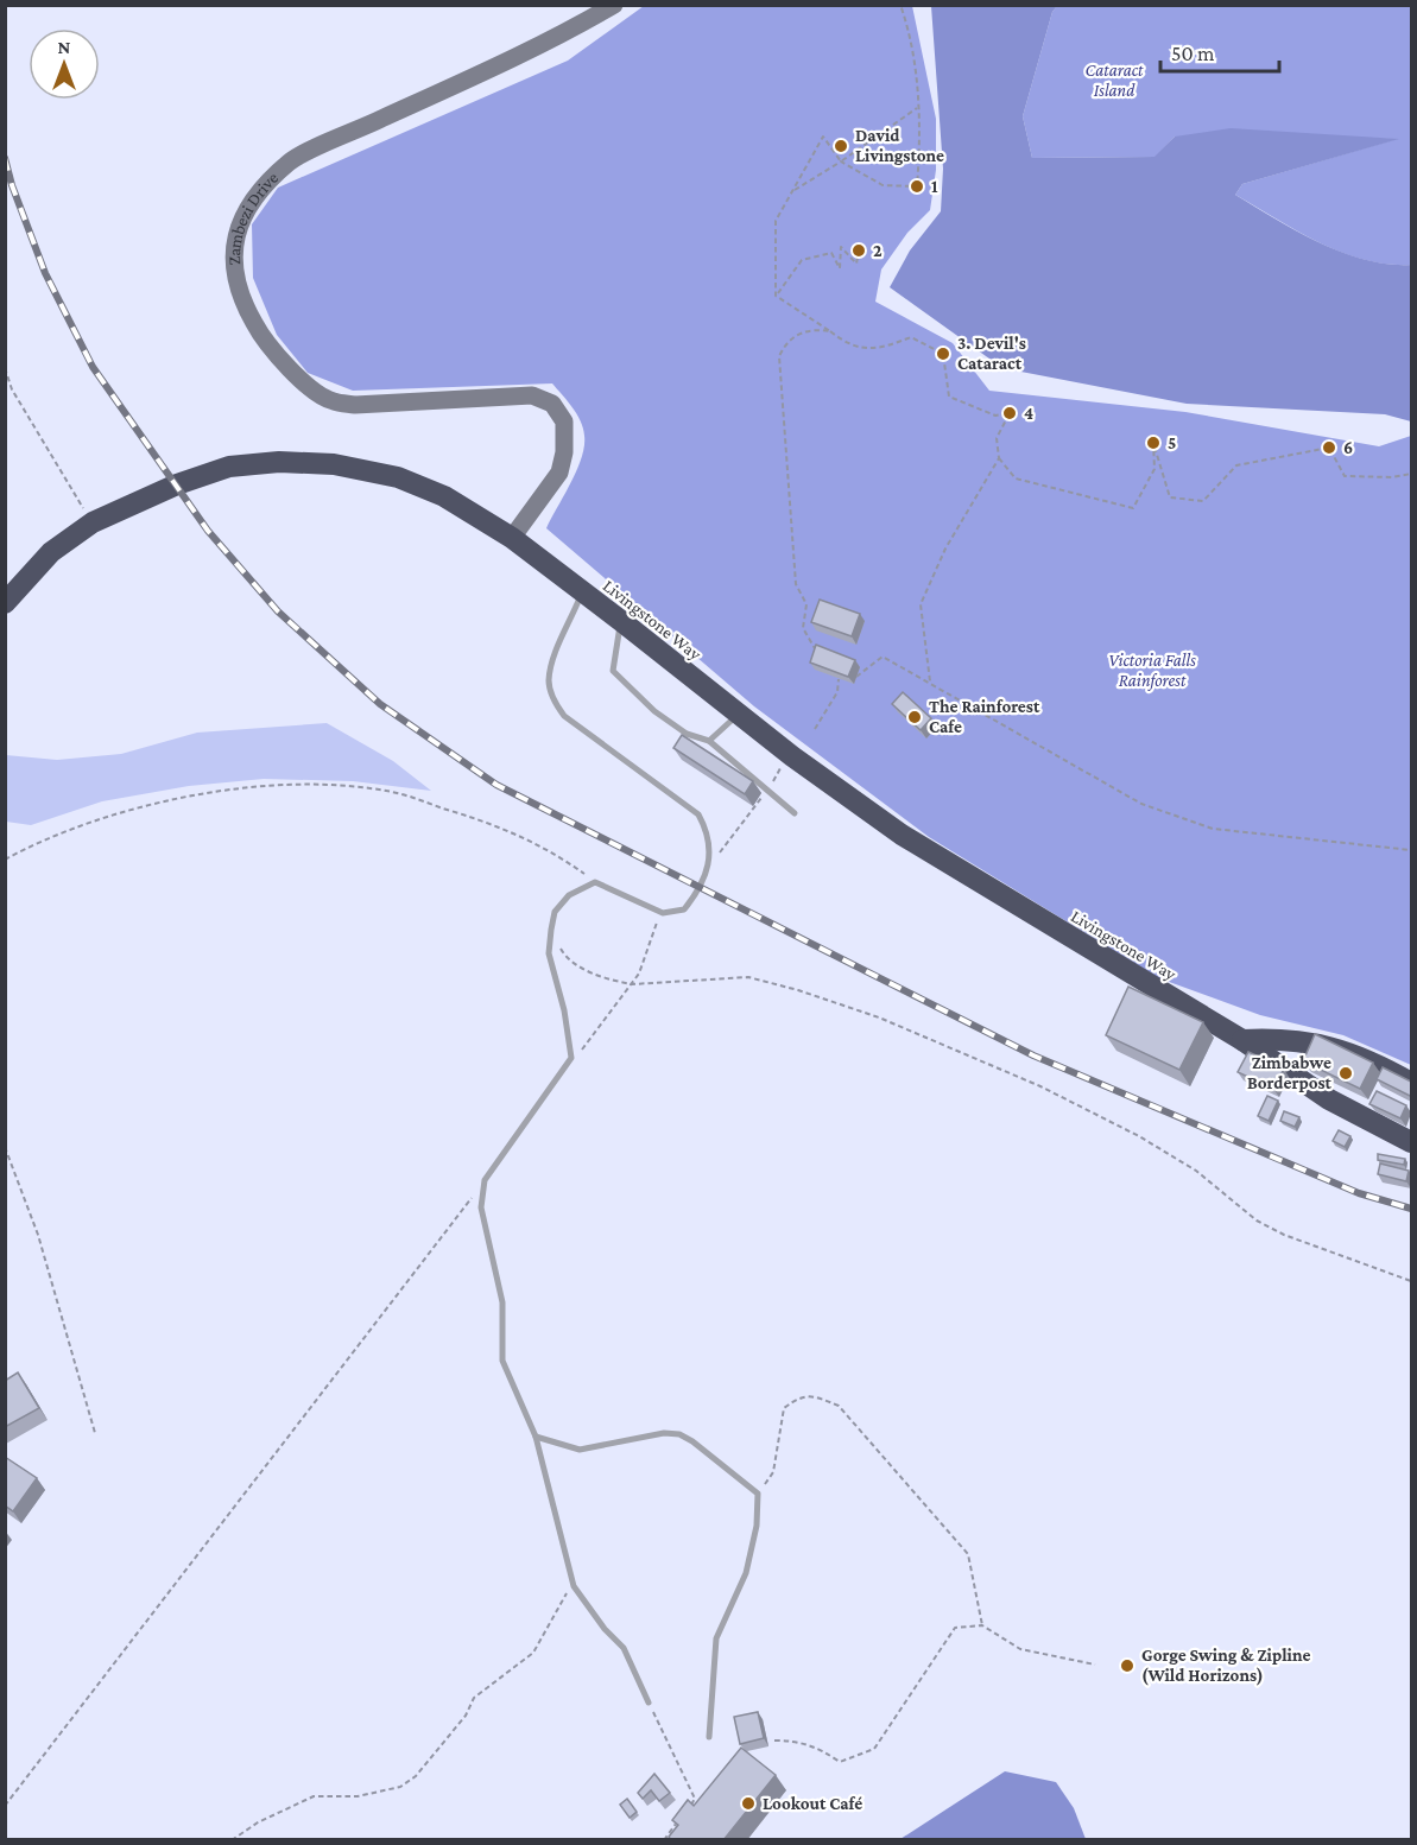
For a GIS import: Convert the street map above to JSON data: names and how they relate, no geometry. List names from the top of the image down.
{
  "streets": {
    "highway": ["Livingstone Way"],
    "street": ["Zambezi Drive"]
  },
  "crossings": [
    ["Zambezi Drive", "Livingstone Way"]
  ],
  "parks": ["Cataract Island", "Victoria Falls Rainforest"],
  "places": [
    "David Livingstone",
    "1",
    "2",
    "3. Devil's Cataract",
    "4",
    "5",
    "6",
    "The Rainforest Cafe",
    "Zimbabwe Borderpost",
    "Gorge Swing & Zipline (Wild Horizons)",
    "Lookout Café"
  ],
  "scale_bar": "50 m",
  "north": "top"
}
